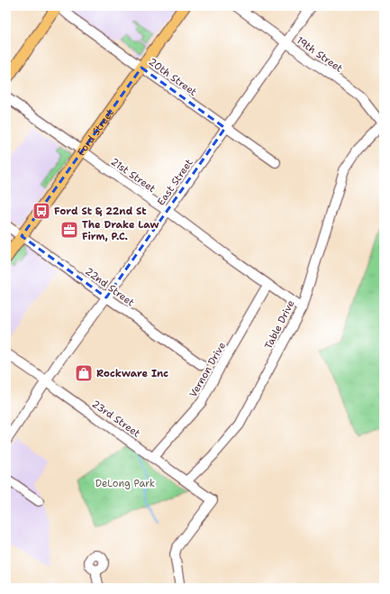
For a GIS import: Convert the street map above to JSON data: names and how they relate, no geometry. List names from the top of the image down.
{
  "streets": {
    "main road": ["Ford Street"],
    "street": [
      "19th Street",
      "20th Street",
      "21st Street",
      "East Street",
      "22nd Street",
      "Table Drive",
      "Vernon Drive",
      "23rd Street"
    ]
  },
  "crossings": [
    ["19th Street", "East Street"],
    ["19th Street", "Table Drive"],
    ["20th Street", "Ford Street"],
    ["20th Street", "East Street"],
    ["Ford Street", "21st Street"],
    ["Ford Street", "22nd Street"],
    ["21st Street", "East Street"],
    ["21st Street", "Table Drive"],
    ["21st Street", "Vernon Drive"],
    ["East Street", "22nd Street"],
    ["East Street", "23rd Street"],
    ["Table Drive", "23rd Street"],
    ["Vernon Drive", "23rd Street"]
  ],
  "parks": ["DeLong Park"],
  "places": {
    "bus stop": ["Ford St & 22nd St"],
    "office": ["The Drake Law Firm, P.C."],
    "shop": ["Rockware Inc"]
  }
}
